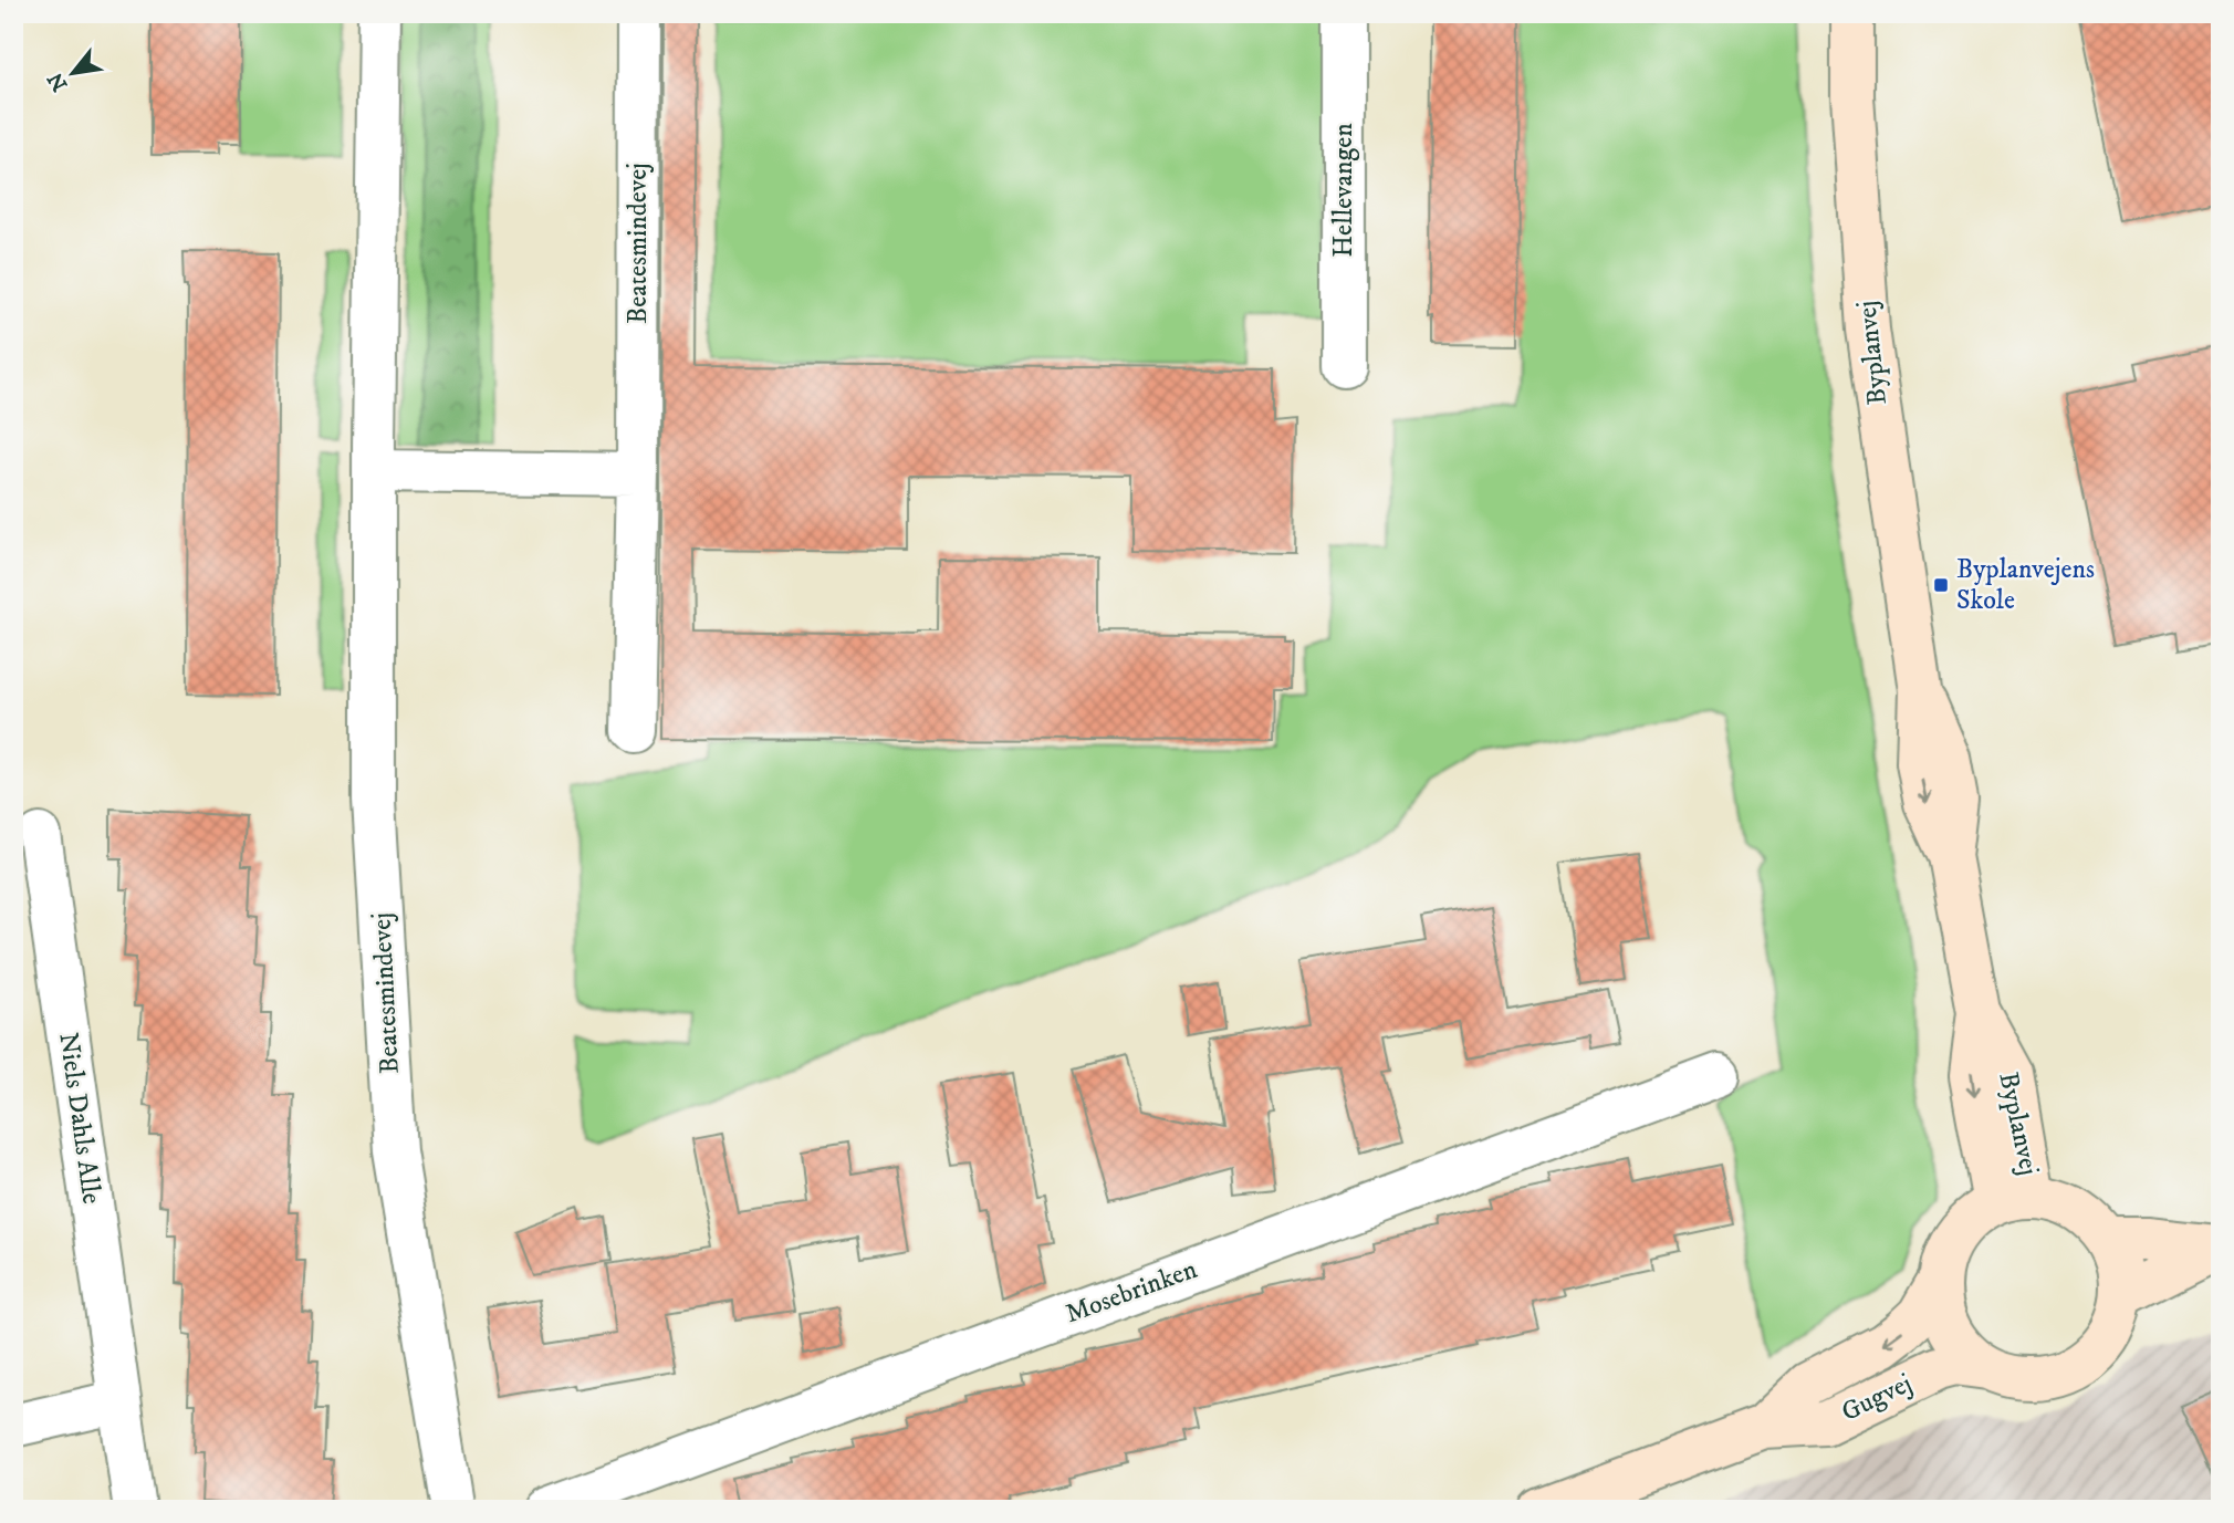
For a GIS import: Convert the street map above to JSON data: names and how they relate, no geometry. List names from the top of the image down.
{
  "streets": {
    "street": [
      "Hellevangen",
      "Beatesmindevej",
      "Byplanvej",
      "Niels Dahls Alle",
      "Mosebrinken",
      "Gugvej"
    ]
  },
  "crossings": [
    ["Byplanvej", "Gugvej"]
  ],
  "places": {
    "transit": ["Byplanvejens Skole"]
  },
  "north": "bottom left"
}
